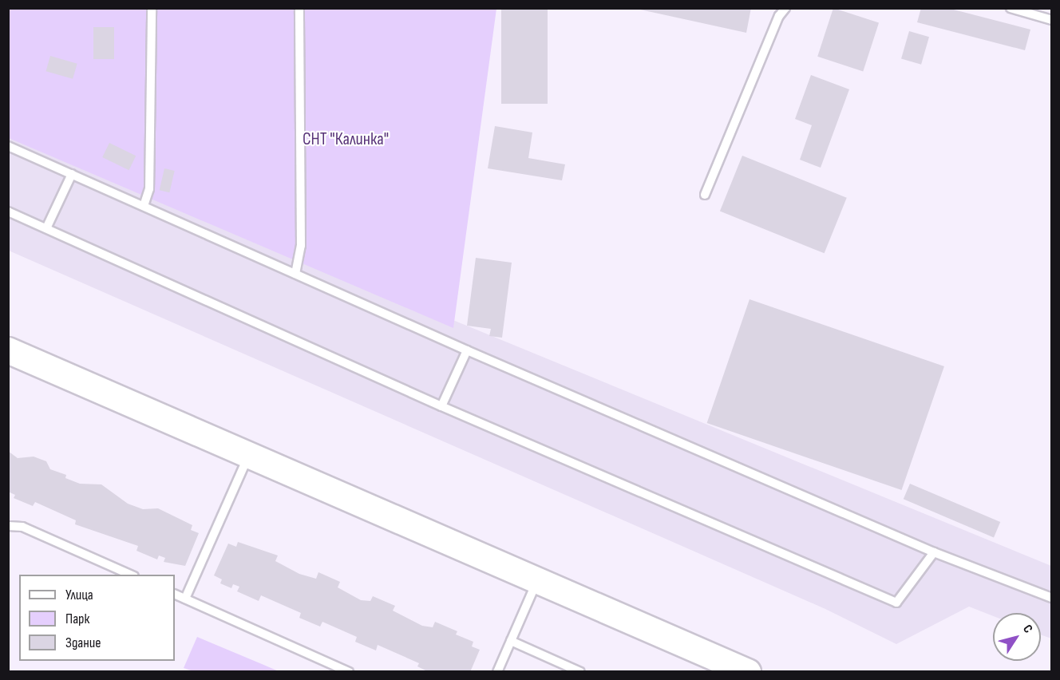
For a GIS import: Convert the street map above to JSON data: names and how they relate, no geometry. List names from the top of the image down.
{
  "parks": ["СНТ \"Калинка\""],
  "legend": ["Улица", "Парк", "Здание"],
  "north": "top right"
}
